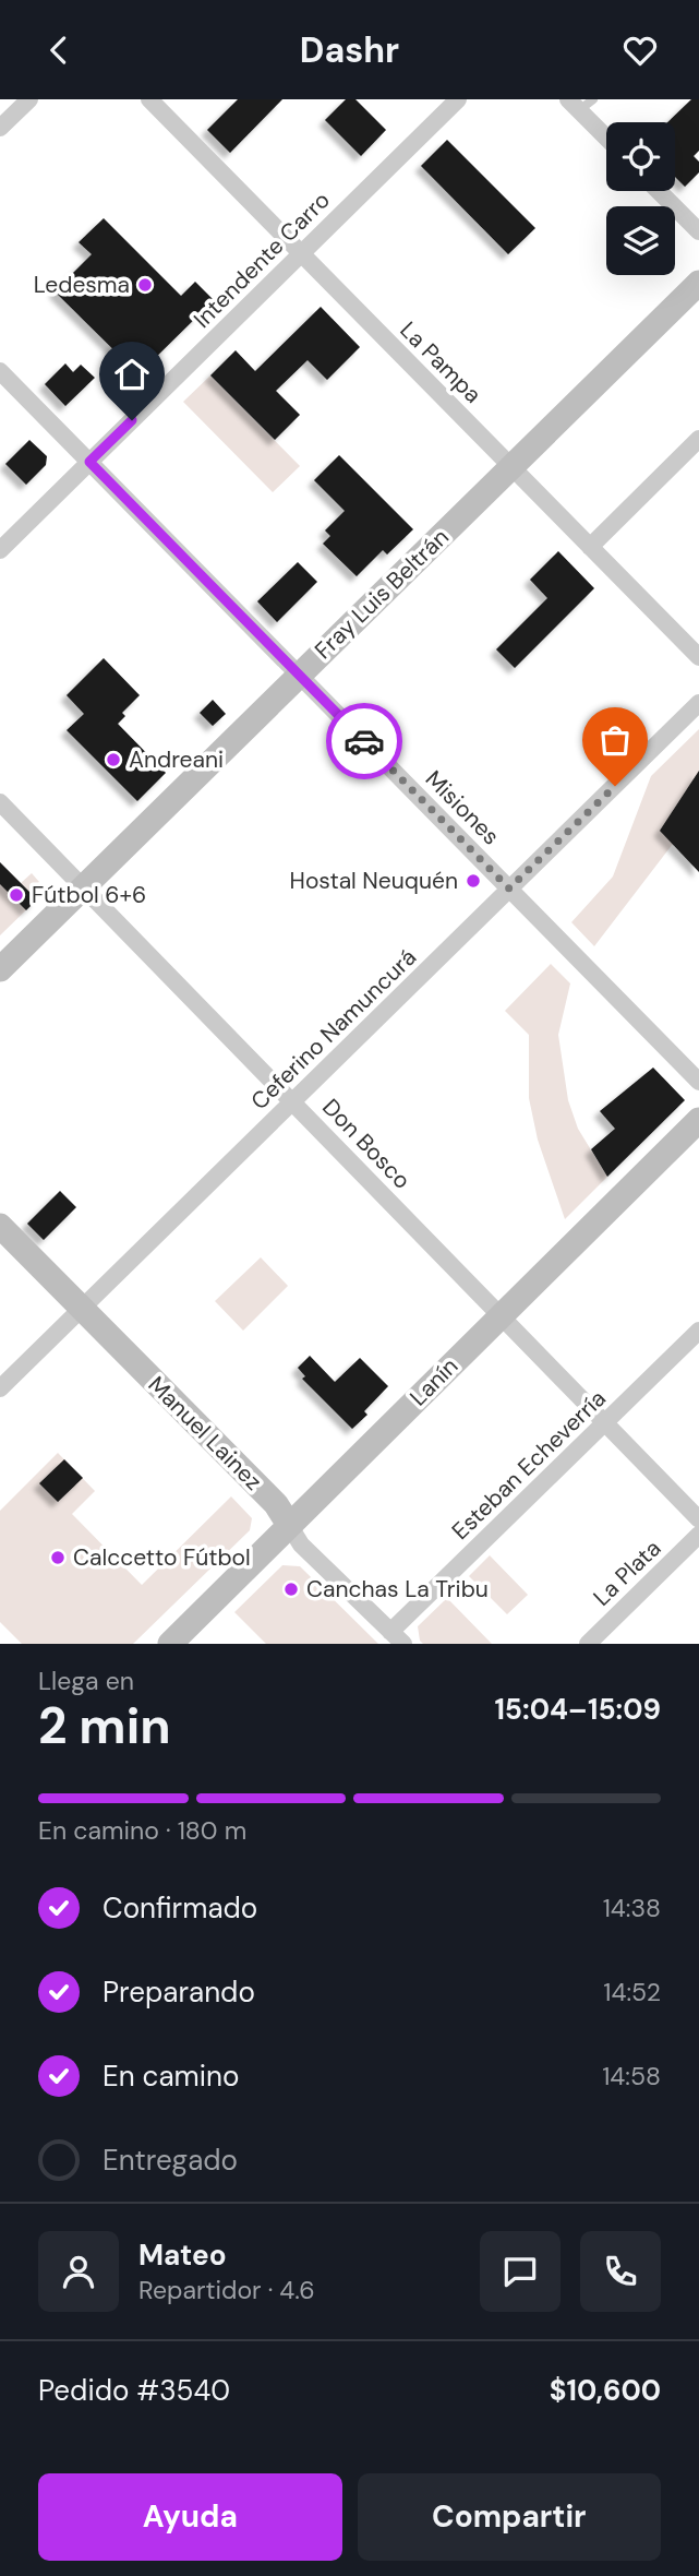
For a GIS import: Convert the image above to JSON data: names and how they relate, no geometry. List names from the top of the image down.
{
  "streets": {
    "street": [
      "Intendente Carro",
      "La Pampa",
      "Fray Luis Beltrán",
      "Misiones",
      "Ceferino Namuncurá",
      "Don Bosco",
      "Lanín",
      "Manuel Lainez",
      "Esteban Echeverría",
      "La Plata"
    ]
  },
  "crossings": [
    ["Intendente Carro", "La Pampa"],
    ["Intendente Carro", "Misiones"],
    ["La Pampa", "Fray Luis Beltrán"],
    ["Fray Luis Beltrán", "Misiones"],
    ["Fray Luis Beltrán", "Don Bosco"],
    ["Misiones", "Ceferino Namuncurá"],
    ["Ceferino Namuncurá", "Don Bosco"],
    ["Ceferino Namuncurá", "Manuel Lainez"],
    ["Don Bosco", "Lanín"],
    ["Don Bosco", "Esteban Echeverría"],
    ["Lanín", "Manuel Lainez"],
    ["Manuel Lainez", "Esteban Echeverría"]
  ],
  "places": [
    "Ledesma",
    "Andreani",
    "Hostal Neuquén",
    "Fútbol 6+6",
    "Calccetto Fútbol",
    "Canchas La Tribu"
  ],
  "page": {
    "header": "Dashr",
    "heading": ["2 min", "Llega en", "15:04–15:09"],
    "panel": [
      "Mateo",
      "Repartidor · 4.6",
      "Pedido #3540",
      "$10,600"
    ],
    "bar": "En camino · 180 m",
    "list": [
      ["Confirmado", "14:38"],
      ["Preparando", "14:52"],
      ["En camino", "14:58"],
      "Entregado"
    ],
    "buttons": ["Ayuda", "Compartir"]
  }
}
